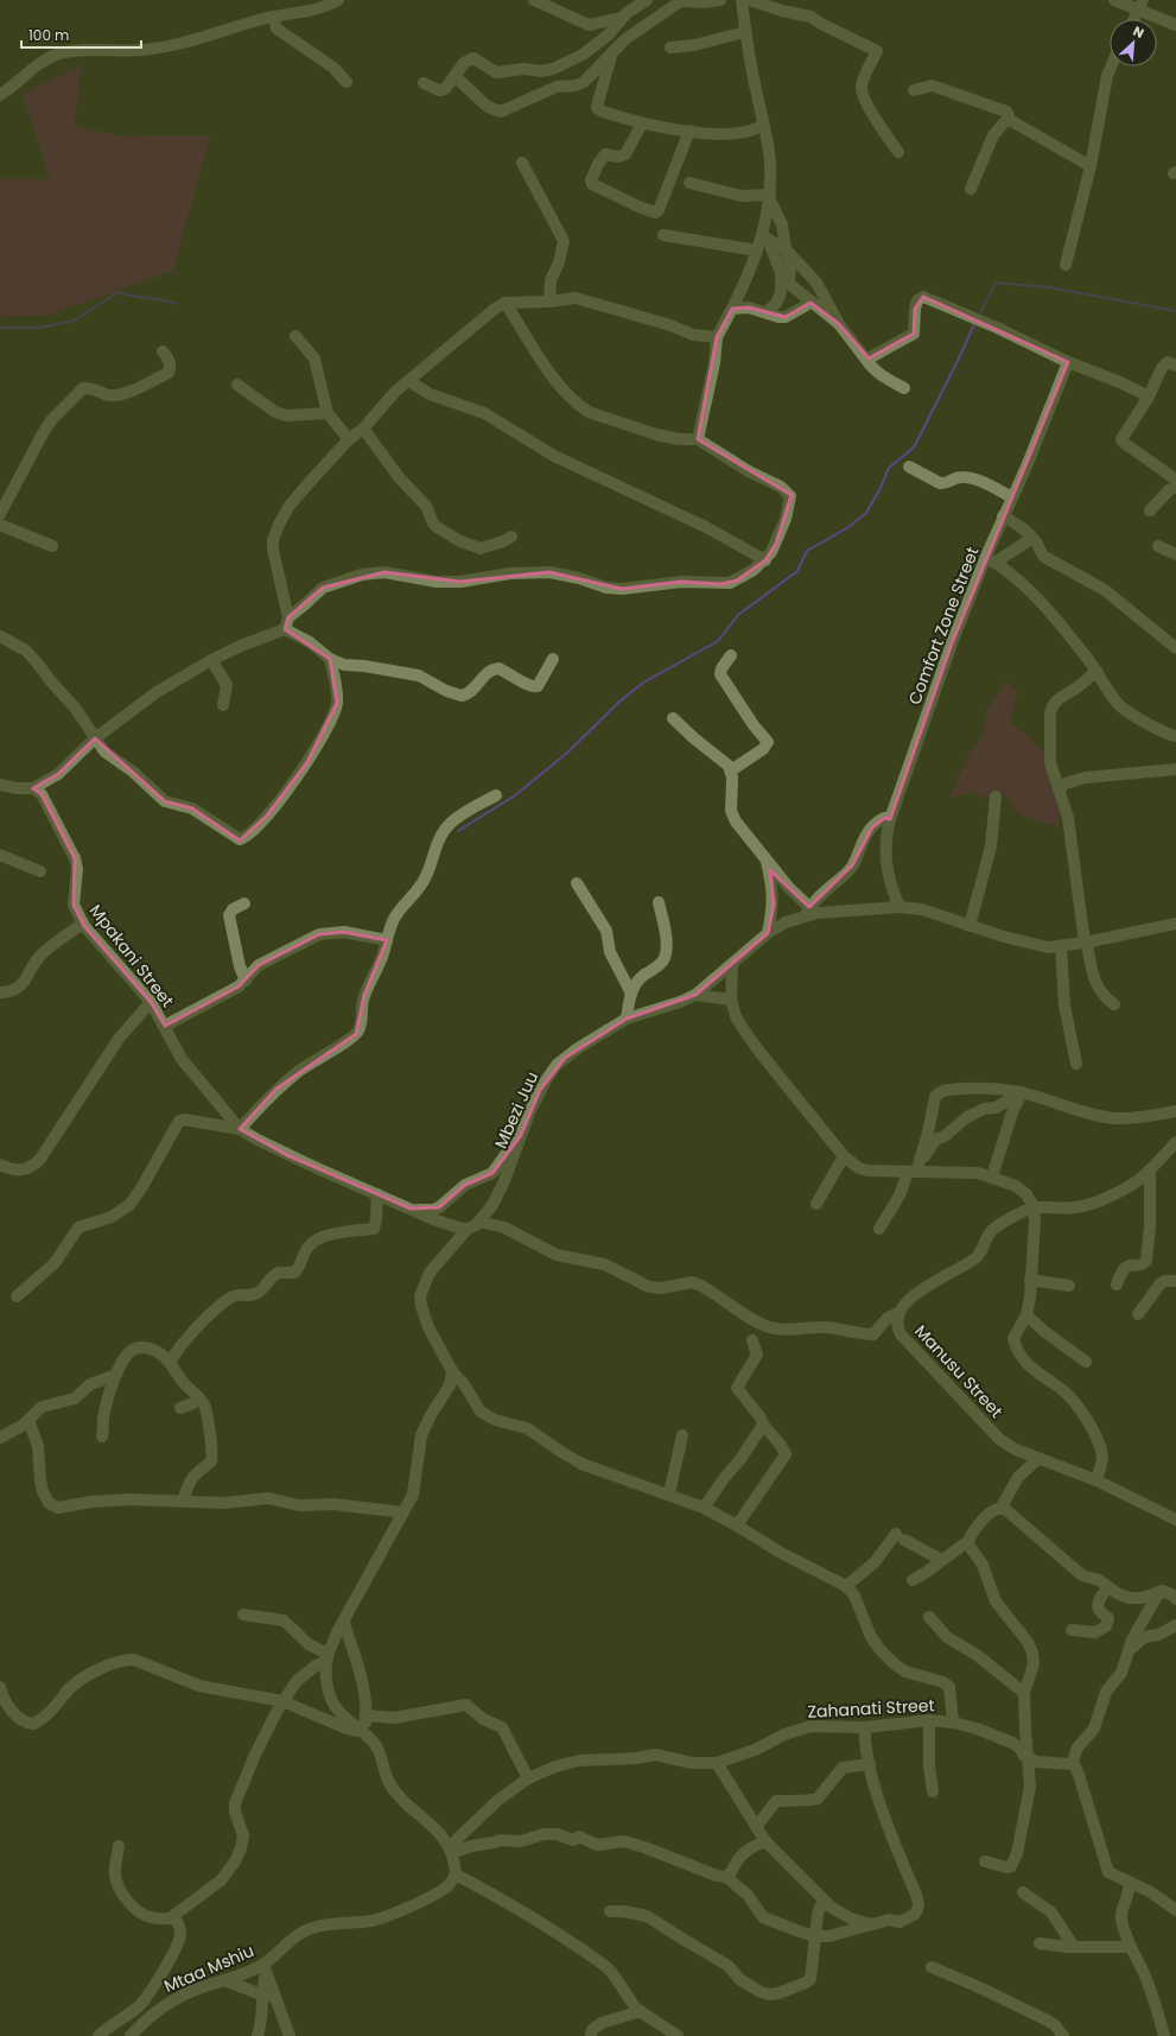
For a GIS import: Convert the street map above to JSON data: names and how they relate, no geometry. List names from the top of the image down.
{
  "streets": {
    "street": [
      "Comfort Zone Street",
      "Mpakani Street",
      "Mbezi Juu",
      "Manusu Street",
      "Zahanati Street",
      "Mtaa Mshiu"
    ]
  },
  "scale_bar": "100 m",
  "north": "top right"
}
